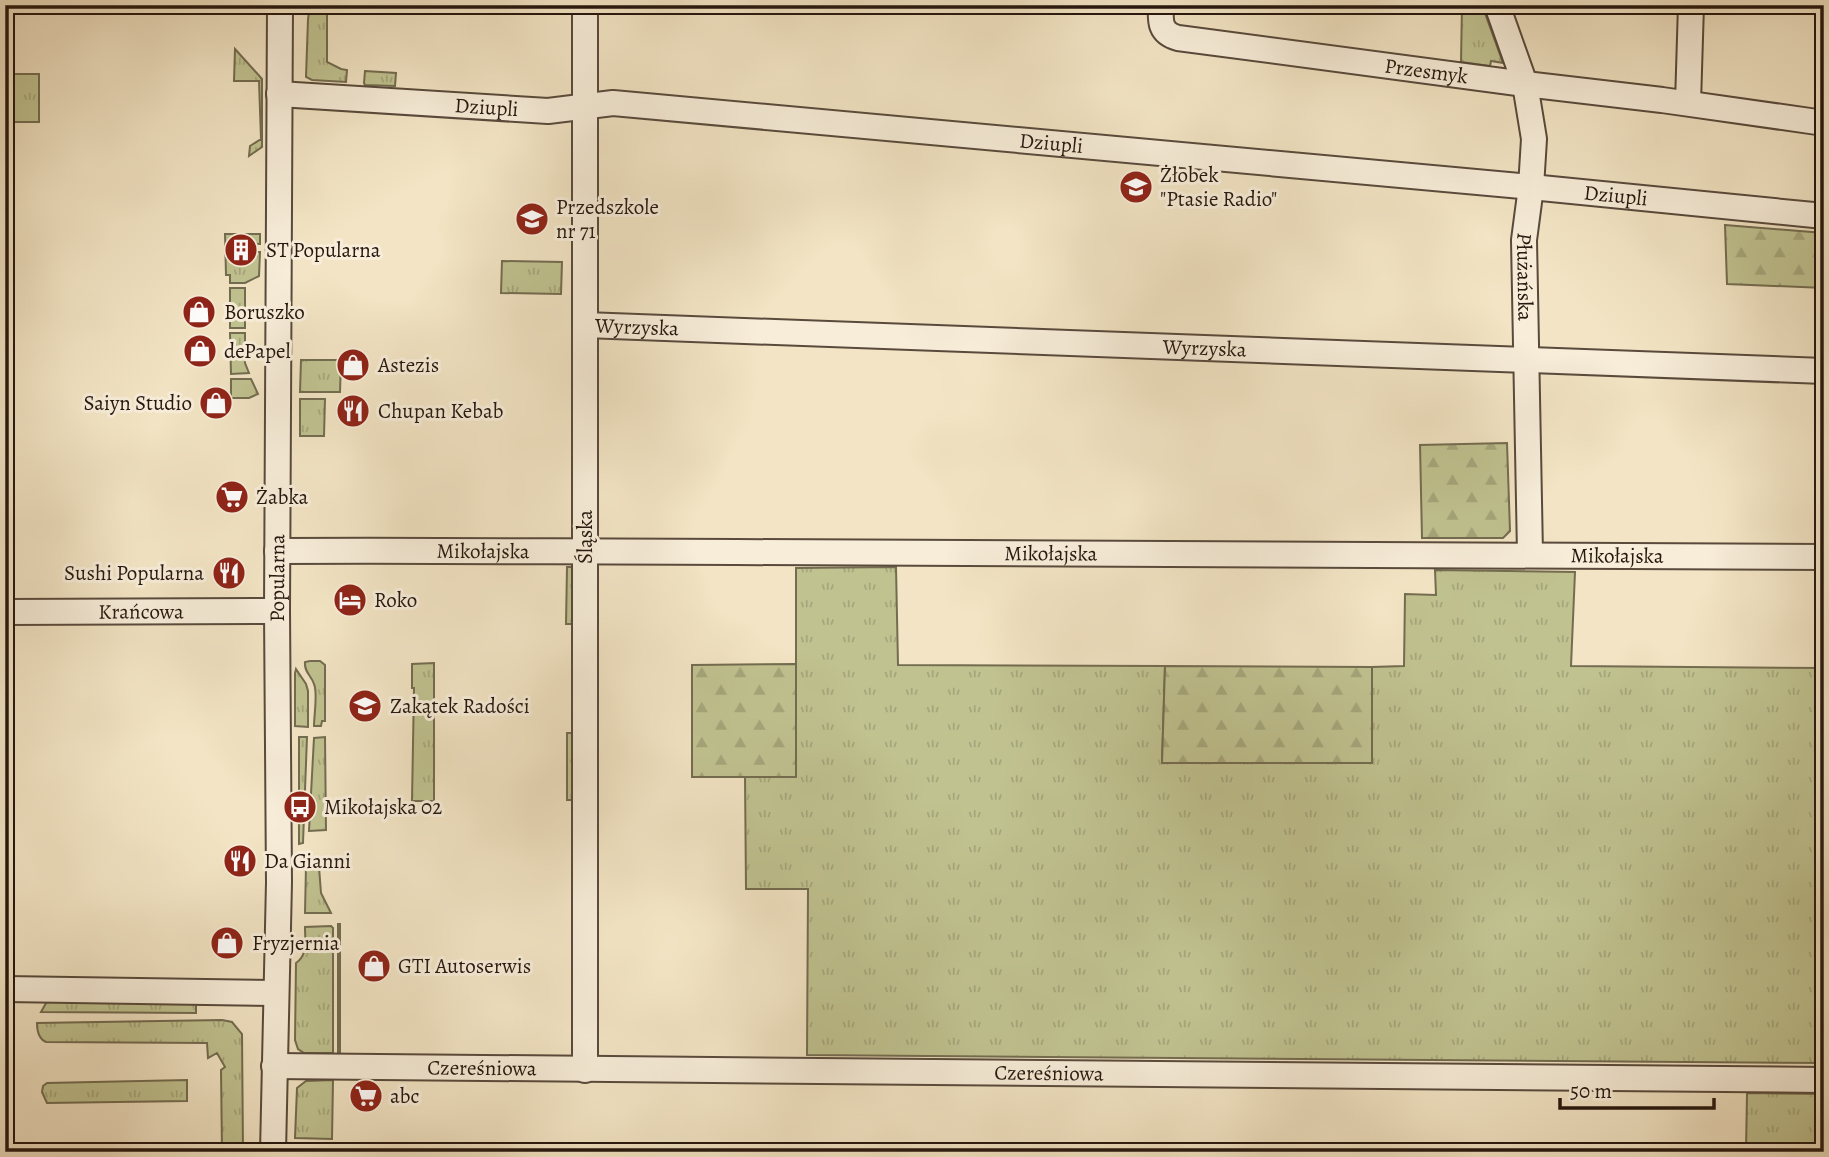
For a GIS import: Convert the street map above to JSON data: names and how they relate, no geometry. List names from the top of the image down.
{
  "streets": {
    "street": [
      "Przesmyk",
      "Dziupli",
      "Płużańska",
      "Wyrzyska",
      "Śląska",
      "Mikołajska",
      "Popularna",
      "Krańcowa",
      "Czereśniowa"
    ]
  },
  "crossings": [
    ["Przesmyk", "Płużańska"],
    ["Dziupli", "Płużańska"],
    ["Dziupli", "Śląska"],
    ["Dziupli", "Popularna"],
    ["Płużańska", "Wyrzyska"],
    ["Płużańska", "Mikołajska"],
    ["Wyrzyska", "Śląska"],
    ["Śląska", "Mikołajska"],
    ["Śląska", "Czereśniowa"],
    ["Mikołajska", "Popularna"],
    ["Popularna", "Krańcowa"],
    ["Popularna", "Czereśniowa"]
  ],
  "places": {
    "school or university": ["Żłobek \"Ptasie Radio\"", "Przedszkole nr 71", "Zakątek Radości"],
    "building": ["ST Popularna"],
    "shop": [
      "Boruszko",
      "dePapel",
      "Astezis",
      "Saiyn Studio",
      "Fryzjernia",
      "GTI Autoserwis"
    ],
    "restaurant": ["Chupan Kebab", "Sushi Popularna", "Da Gianni"],
    "supermarket": ["Żabka", "abc"],
    "hotel": ["Roko"],
    "bus stop": ["Mikołajska 02"]
  },
  "scale_bar": "50 m"
}
